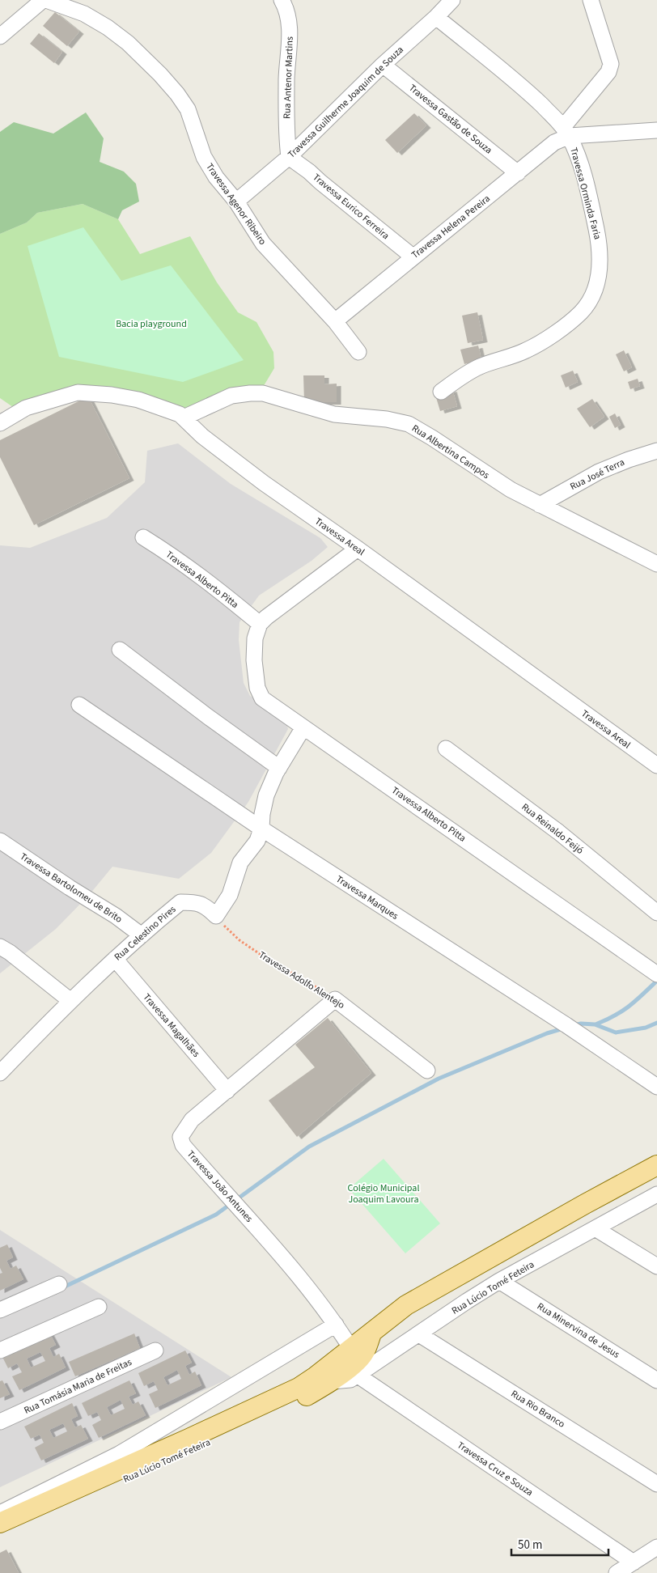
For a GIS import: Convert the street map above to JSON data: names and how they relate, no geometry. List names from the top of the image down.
{
  "streets": {
    "main road": ["Rua Lúcio Tomé Feteira"],
    "street": [
      "Rua Antenor Martins",
      "Travessa Guilherme Joaquim de Souza",
      "Travessa Gastão de Souza",
      "Travessa Orminda Faria",
      "Travessa Agenor Ribeiro",
      "Travessa Eurico Ferreira",
      "Travessa Helena Pereira",
      "Rua Albertina Campos",
      "Rua José Terra",
      "Travessa Areal",
      "Travessa Alberto Pitta",
      "Rua Reinaldo Feijó",
      "Travessa Bartolomeu de Brito",
      "Travessa Marques",
      "Rua Celestino Pires",
      "Travessa Adolfo Alentejo",
      "Travessa Magalhães",
      "Travessa João Antunes",
      "Rua Minervina de Jesus",
      "Rua Tomásia Maria de Freitas",
      "Rua Rio Branco",
      "Travessa Cruz e Souza"
    ]
  },
  "crossings": [
    ["Rua Antenor Martins", "Travessa Guilherme Joaquim de Souza"],
    ["Rua Antenor Martins", "Travessa Eurico Ferreira"],
    ["Travessa Guilherme Joaquim de Souza", "Travessa Gastão de Souza"],
    ["Travessa Guilherme Joaquim de Souza", "Travessa Orminda Faria"],
    ["Travessa Guilherme Joaquim de Souza", "Travessa Agenor Ribeiro"],
    ["Travessa Guilherme Joaquim de Souza", "Travessa Eurico Ferreira"],
    ["Travessa Gastão de Souza", "Travessa Helena Pereira"],
    ["Travessa Orminda Faria", "Travessa Helena Pereira"],
    ["Travessa Agenor Ribeiro", "Travessa Helena Pereira"],
    ["Travessa Eurico Ferreira", "Travessa Helena Pereira"],
    ["Rua Albertina Campos", "Rua José Terra"],
    ["Rua Albertina Campos", "Travessa Areal"],
    ["Travessa Bartolomeu de Brito", "Rua Celestino Pires"],
    ["Rua Celestino Pires", "Travessa Adolfo Alentejo"],
    ["Rua Celestino Pires", "Travessa Magalhães"],
    ["Travessa Adolfo Alentejo", "Travessa João Antunes"],
    ["Travessa Magalhães", "Travessa João Antunes"],
    ["Travessa João Antunes", "Rua Lúcio Tomé Feteira"],
    ["Travessa João Antunes", "Travessa Cruz e Souza"],
    ["Rua Lúcio Tomé Feteira", "Rua Minervina de Jesus"],
    ["Rua Lúcio Tomé Feteira", "Rua Rio Branco"],
    ["Rua Lúcio Tomé Feteira", "Travessa Cruz e Souza"]
  ],
  "parks": ["Bacia playground", "Colégio Municipal Joaquim Lavoura"],
  "scale_bar": "50 m"
}
